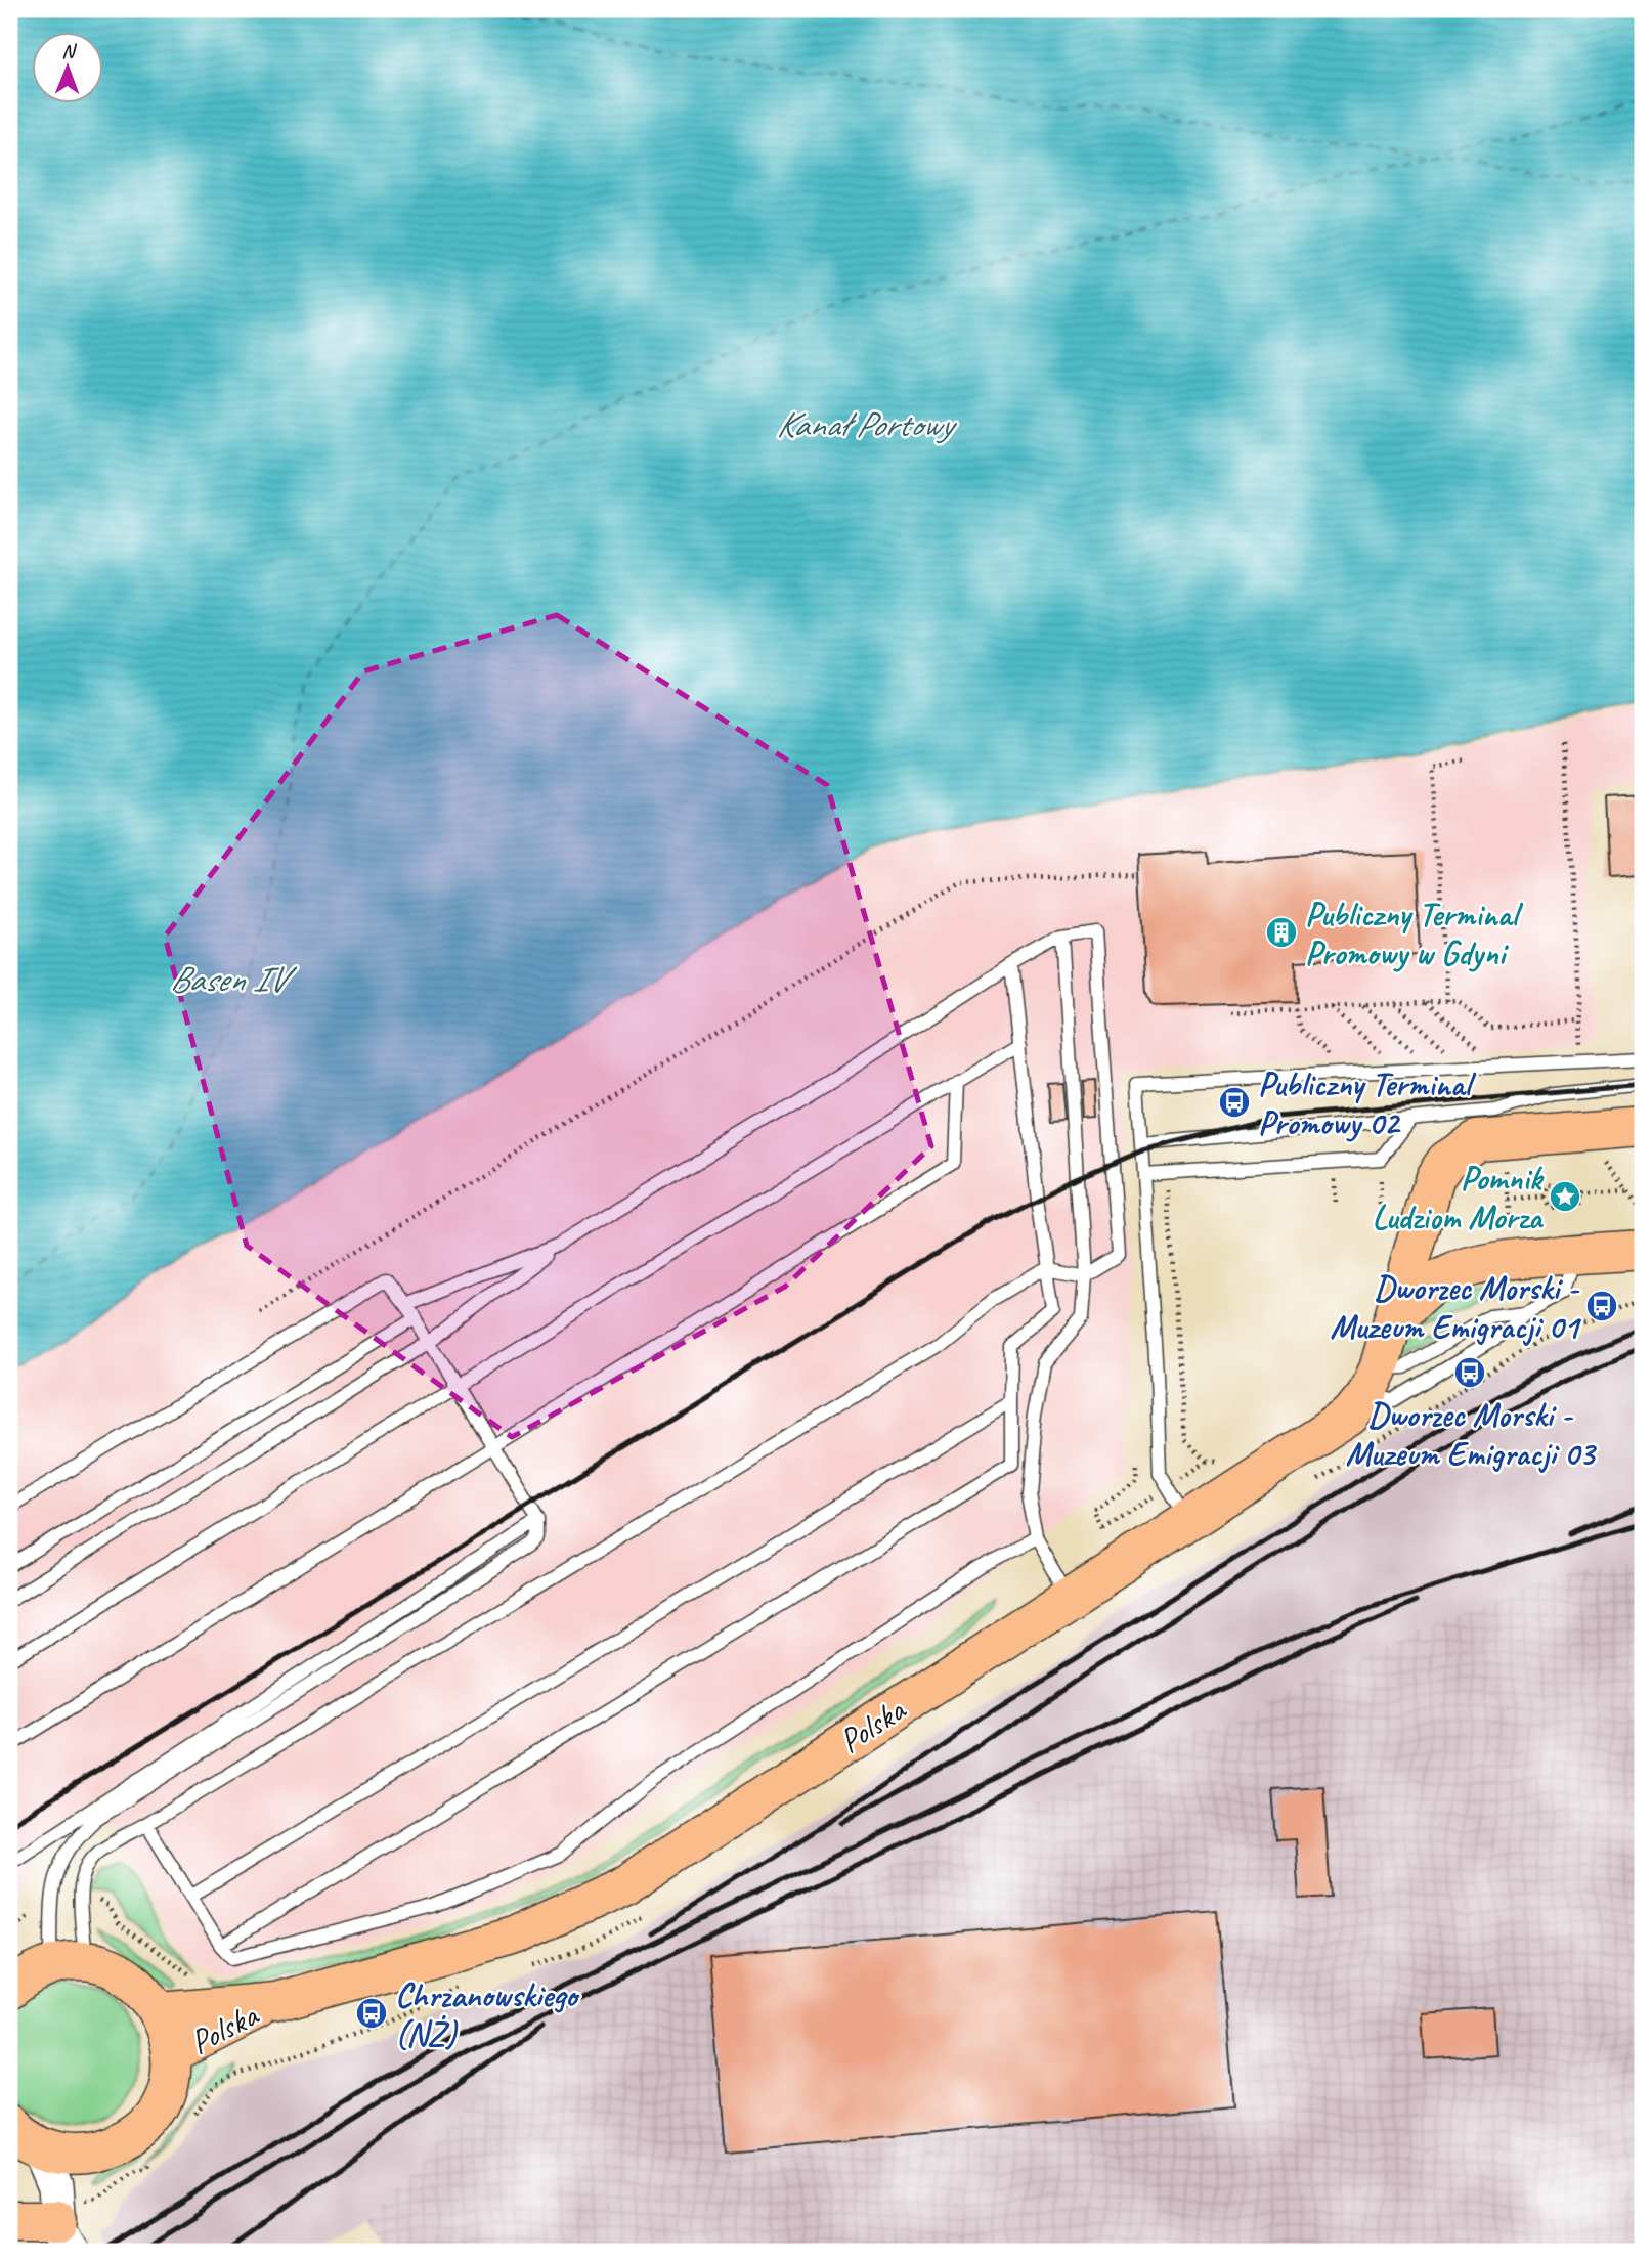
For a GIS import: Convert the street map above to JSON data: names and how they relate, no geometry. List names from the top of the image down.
{
  "streets": {
    "highway": ["Polska"]
  },
  "water": ["Kanał Portowy", "Basen IV"],
  "places": {
    "building": ["Publiczny Terminal Promowy w Gdyni"],
    "bus stop": [
      "Publiczny Terminal Promowy 02",
      "Dworzec Morski - Muzeum Emigracji 01",
      "Dworzec Morski - Muzeum Emigracji 03",
      "Chrzanowskiego (NŻ)"
    ],
    "place": ["Pomnik Ludziom Morza"]
  },
  "north": "top"
}
